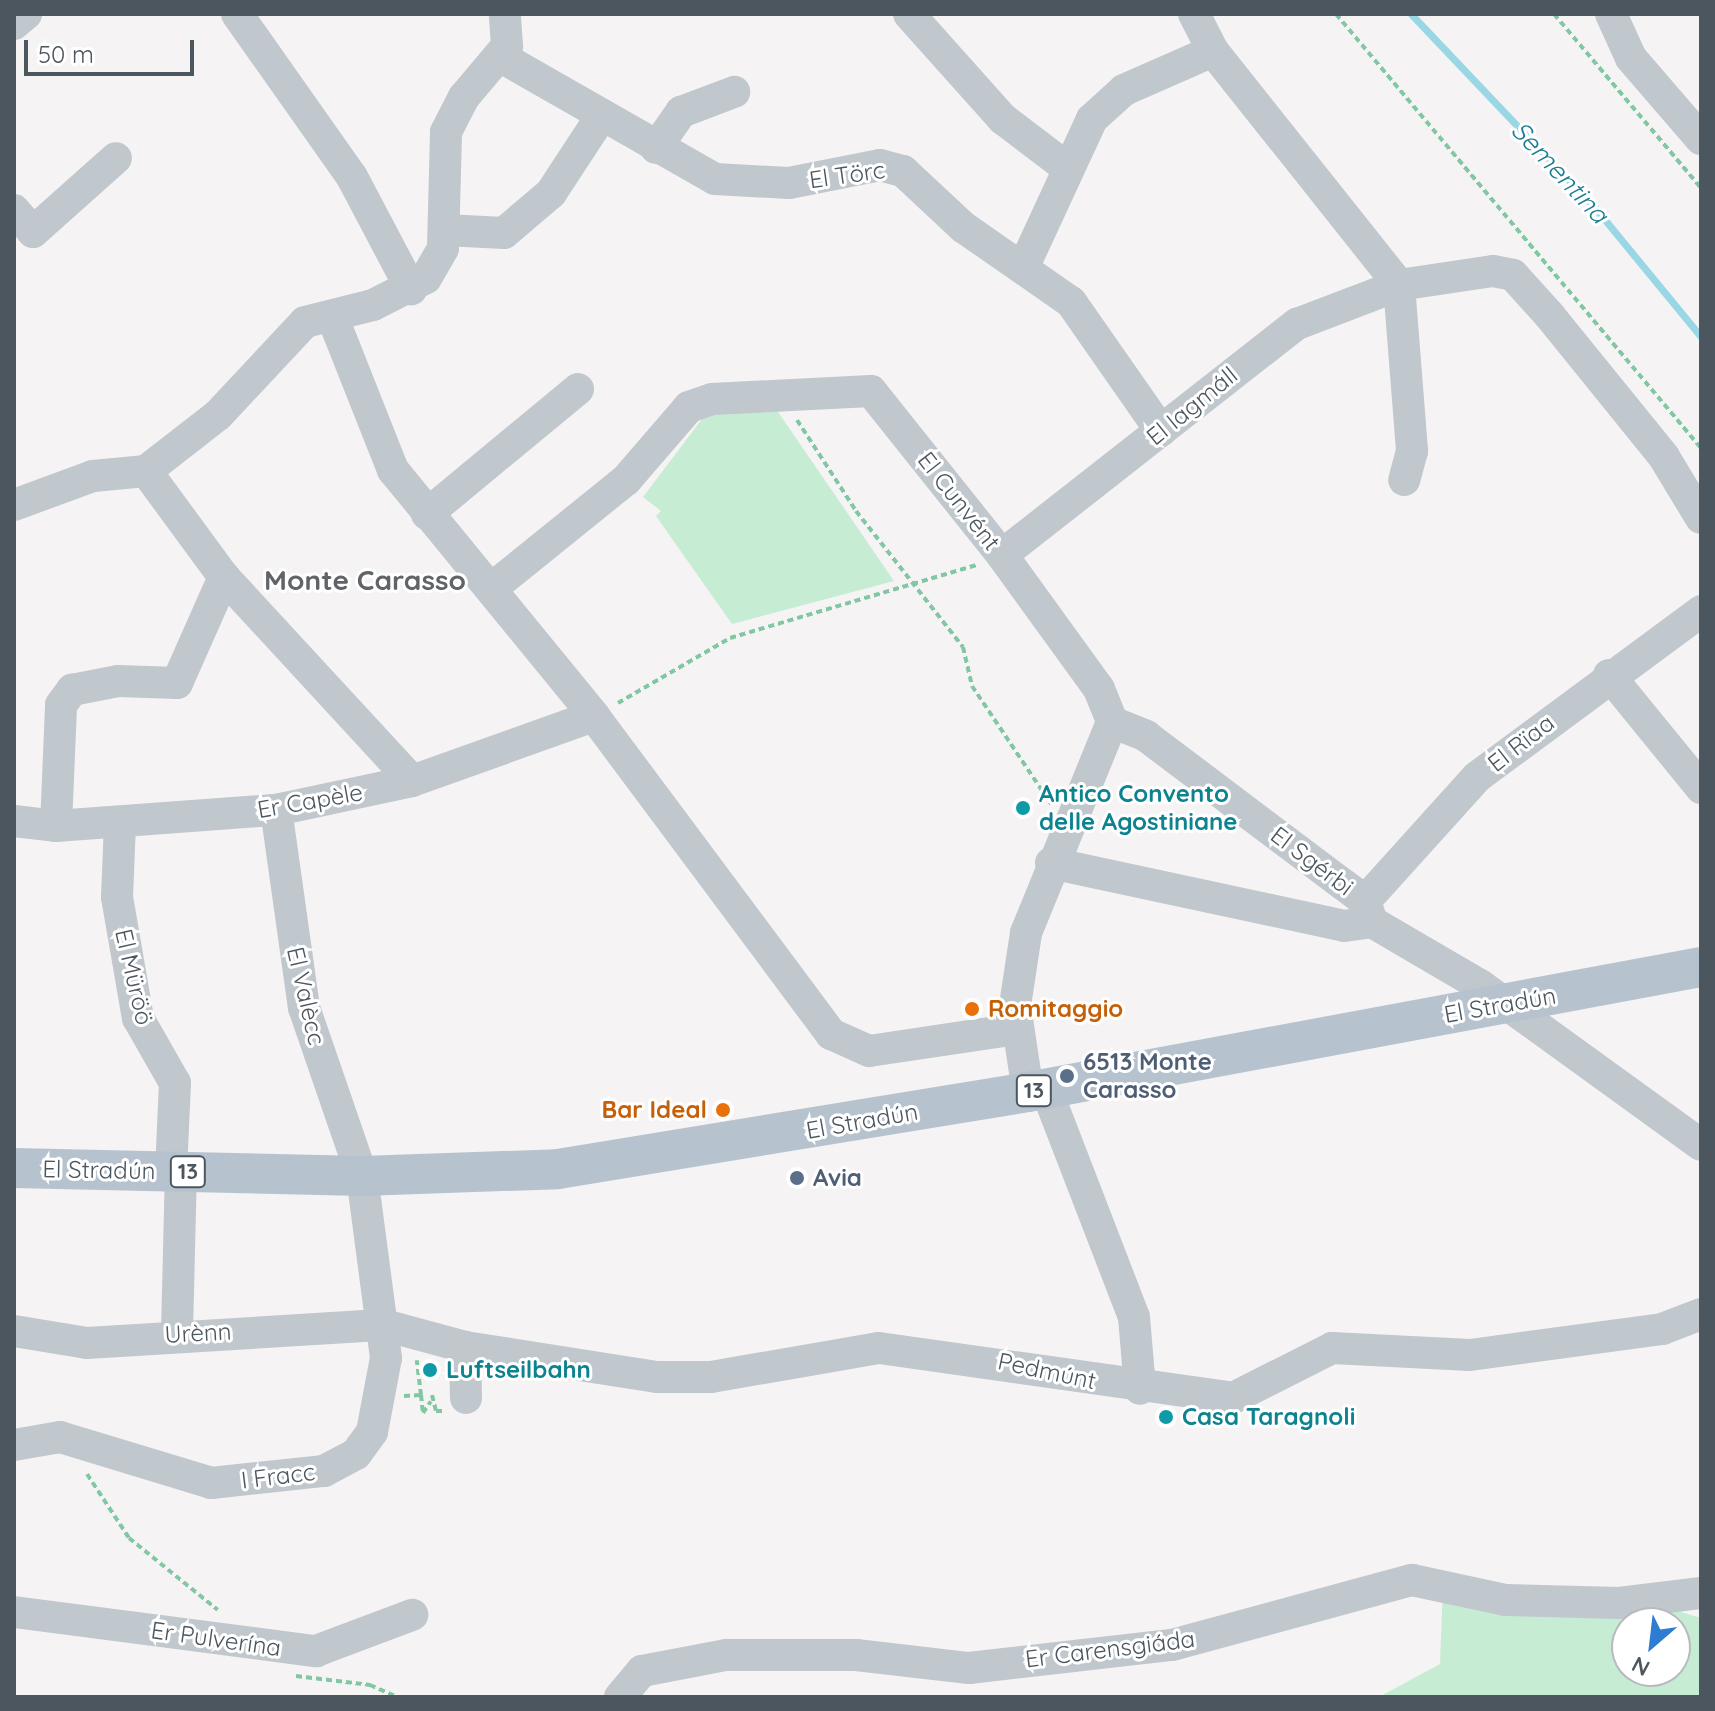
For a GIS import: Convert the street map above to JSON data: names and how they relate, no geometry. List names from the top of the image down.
{
  "streets": {
    "main road": ["El Stradún", "13"],
    "street": [
      "El Törc",
      "El Iagmáll",
      "El Cunvént",
      "El Rïaa",
      "Er Capèle",
      "El Sgérbi",
      "El Müröö",
      "El Valècc",
      "Urènn",
      "Pedmúnt",
      "I Fracc",
      "Er Pulverína",
      "Er Carensgiáda"
    ]
  },
  "crossings": [
    ["El Törc", "El Iagmáll"],
    ["El Iagmáll", "El Cunvént"],
    ["El Cunvént", "El Sgérbi"],
    ["El Rïaa", "El Sgérbi"],
    ["Er Capèle", "El Müröö"],
    ["Er Capèle", "El Valècc"],
    ["El Sgérbi", "El Stradún"],
    ["El Müröö", "El Stradún"],
    ["El Müröö", "Urènn"],
    ["El Valècc", "El Stradún"],
    ["El Valècc", "I Fracc"],
    ["El Stradún", "I Fracc"],
    ["Urènn", "Pedmúnt"],
    ["Urènn", "I Fracc"],
    ["Pedmúnt", "I Fracc"]
  ],
  "districts": ["Monte Carasso"],
  "water": ["Sementina"],
  "places": [
    "Antico Convento delle Agostiniane",
    "Romitaggio",
    "6513 Monte Carasso",
    "Bar Ideal",
    "Avia",
    "Luftseilbahn",
    "Casa Taragnoli"
  ],
  "scale_bar": "50 m",
  "north": "bottom left"
}
